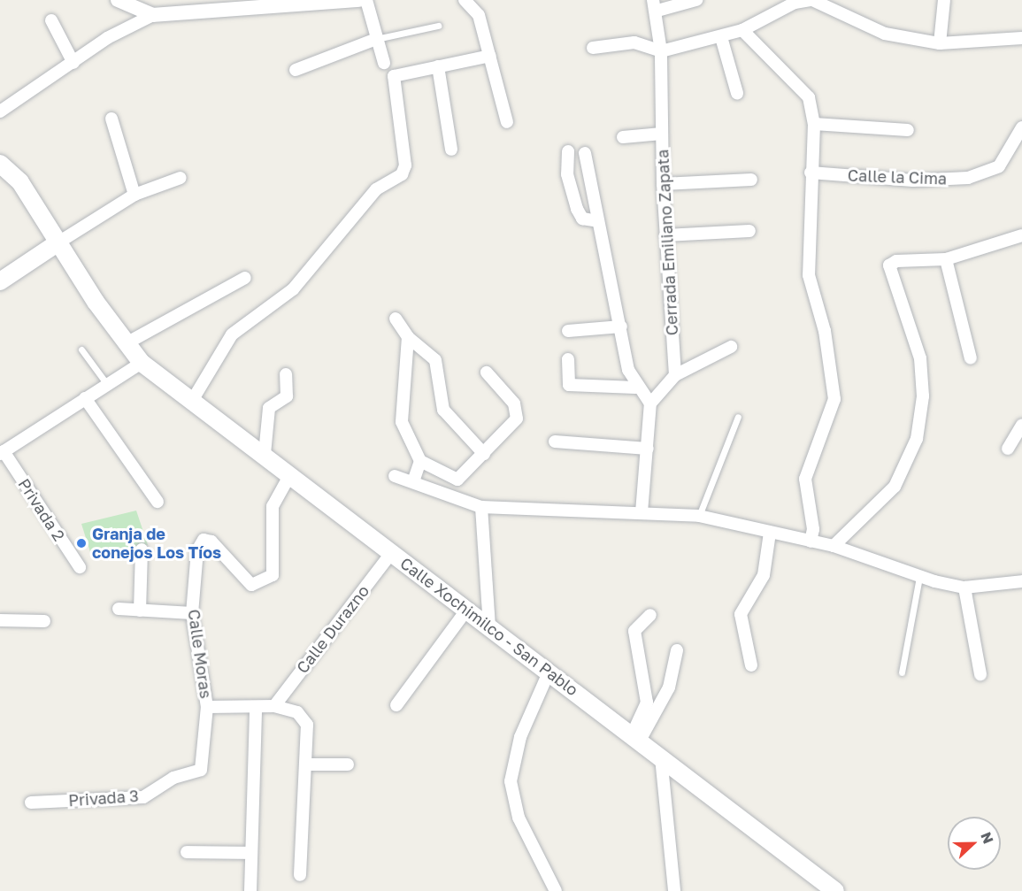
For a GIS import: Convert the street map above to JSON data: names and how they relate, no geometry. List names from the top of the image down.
{
  "streets": {
    "main road": ["Calle Xochimilco - San Pablo"],
    "street": [
      "Calle la Cima",
      "Cerrada Emiliano Zapata",
      "Privada 2",
      "Calle Durazno",
      "Calle Moras",
      "Privada 3"
    ]
  },
  "crossings": [
    ["Calle Xochimilco - San Pablo", "Calle Durazno"],
    ["Calle Xochimilco - San Pablo", "Calle Moras"],
    ["Calle Durazno", "Calle Moras"],
    ["Calle Moras", "Privada 3"]
  ],
  "places": ["Granja de conejos Los Tíos"],
  "north": "right"
}
